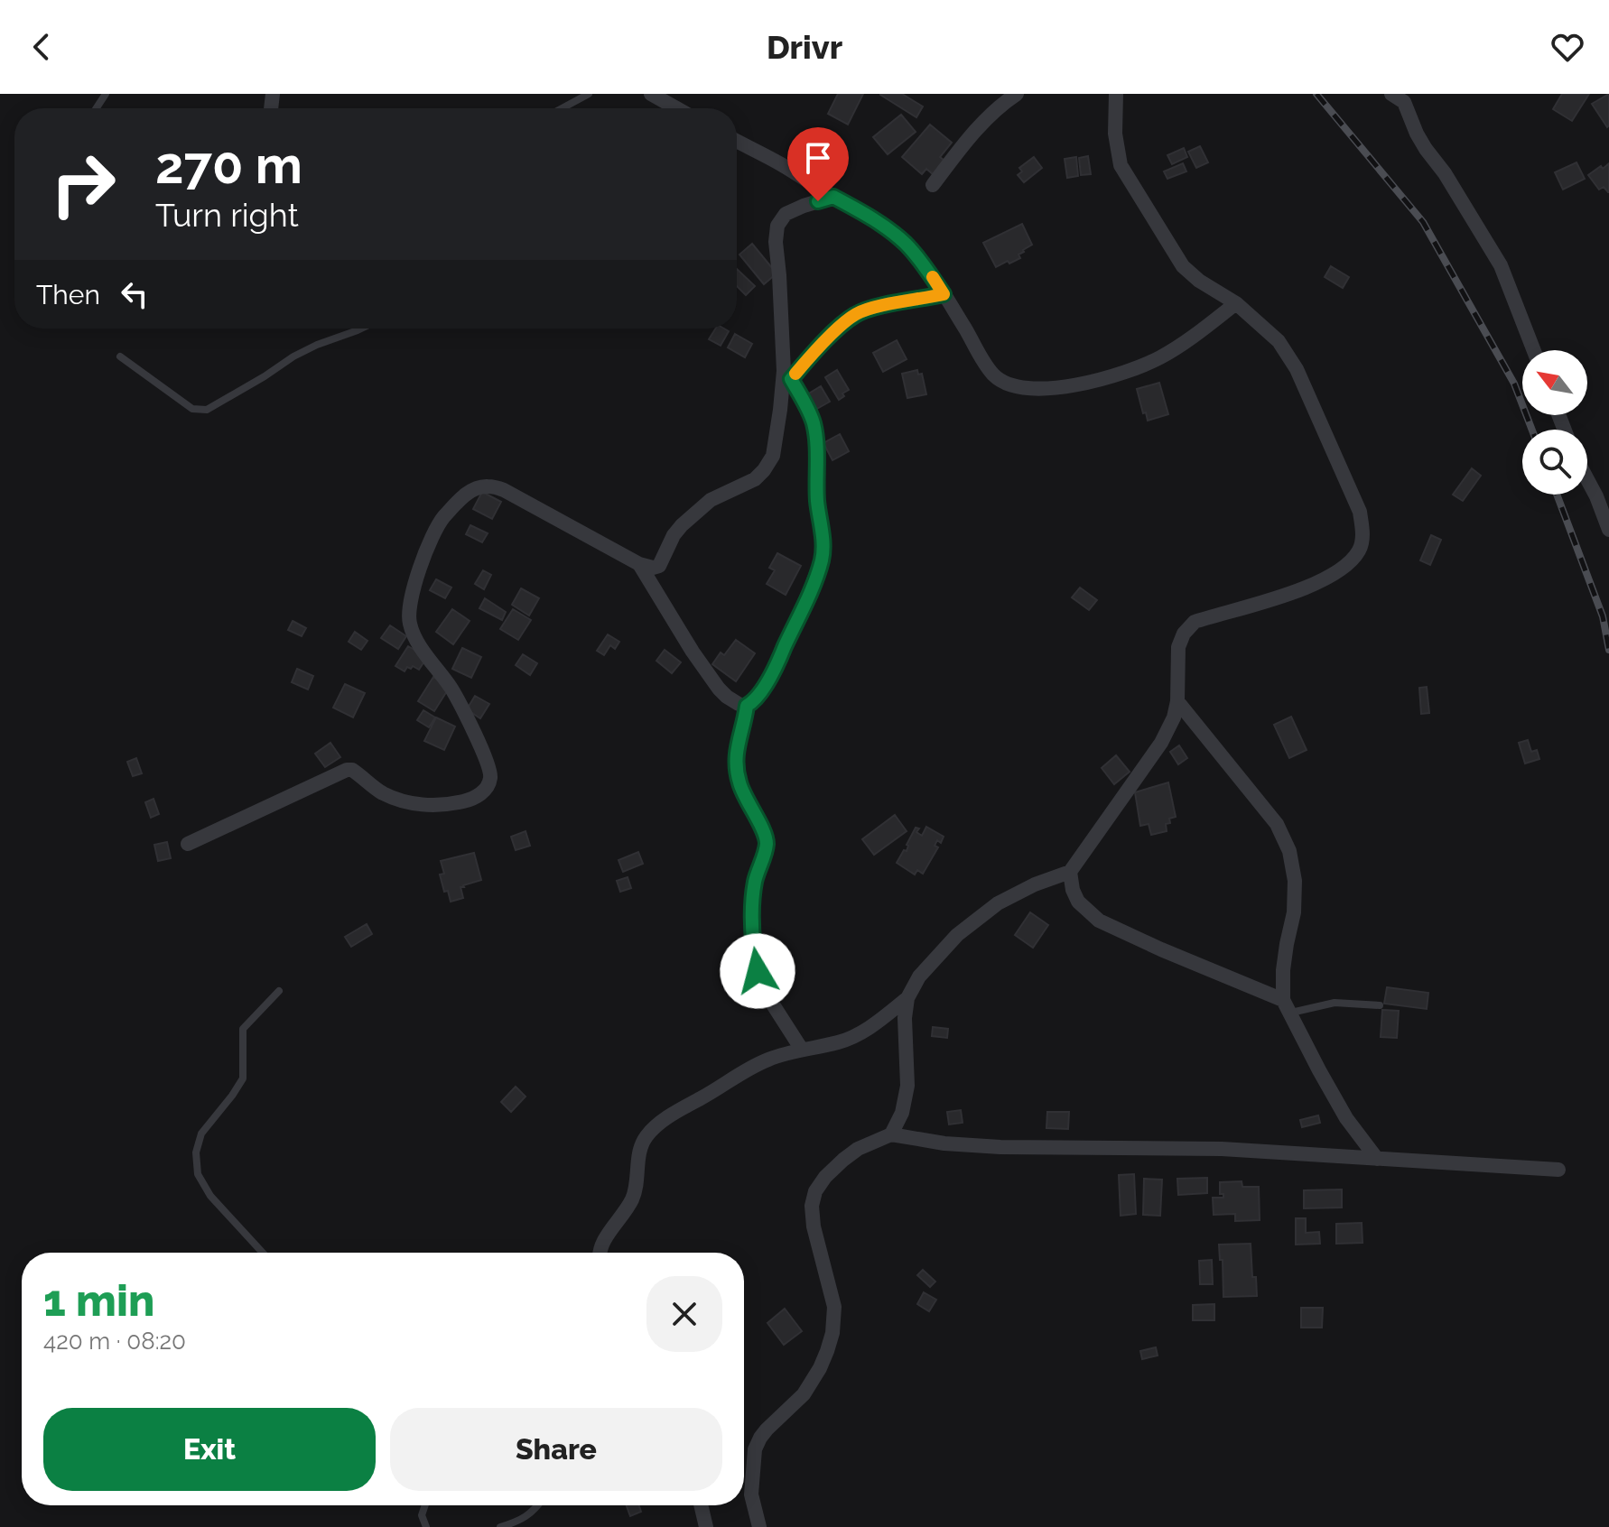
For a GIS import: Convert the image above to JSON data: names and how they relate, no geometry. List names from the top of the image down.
{
  "north": "top left",
  "page": {
    "header": "Drivr",
    "turn": ["270 m", "Turn right"],
    "then": "Then",
    "heading": ["1 min", "420 m · 08:20"],
    "buttons": ["Exit", "Share"]
  }
}
